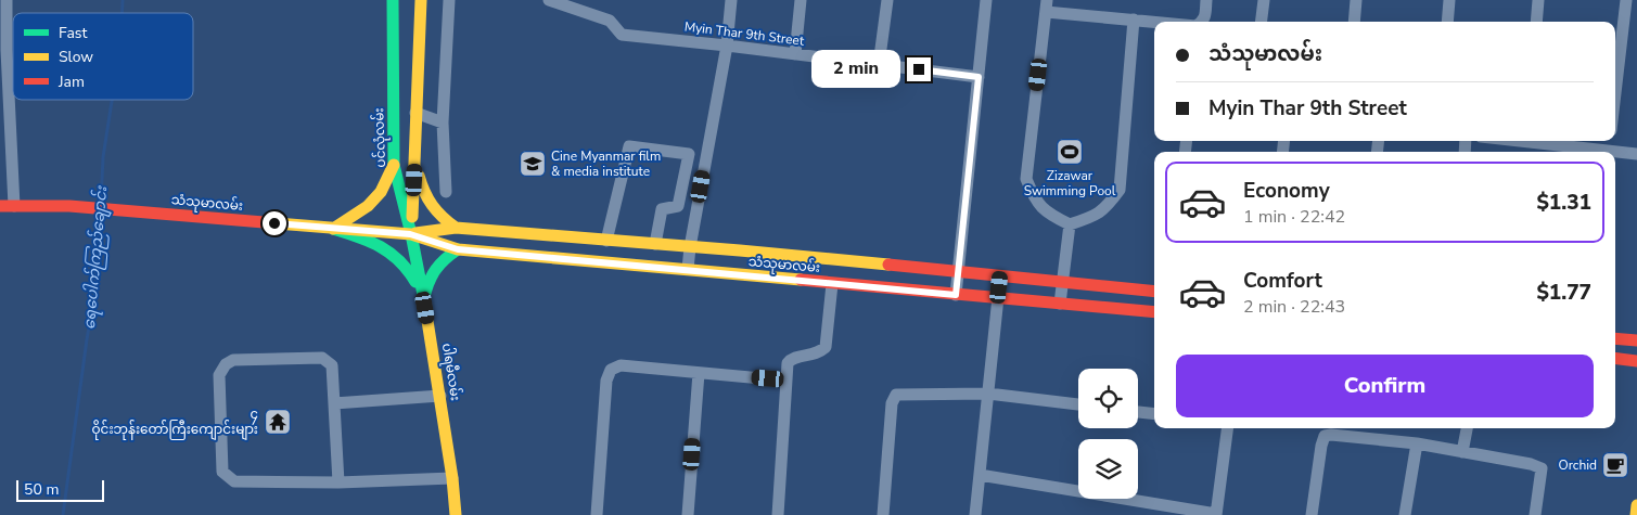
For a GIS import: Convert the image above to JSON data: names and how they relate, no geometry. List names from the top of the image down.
{
  "streets": {
    "main road": ["ပင်လုံလမ်း", "သံသုမာလမ်း", "ပါရမီလမ်း"],
    "street": ["Myin Thar 9th Street"]
  },
  "crossings": [
    ["ပင်လုံလမ်း", "သံသုမာလမ်း"],
    ["ပင်လုံလမ်း", "ပါရမီလမ်း"],
    ["သံသုမာလမ်း", "ပါရမီလမ်း"]
  ],
  "water": ["ရေပေါက်ကြည်ချောင်း"],
  "places": {
    "sports": ["Zizawar Swimming Pool"],
    "school or university": ["Cine Myanmar film & media institute"],
    "temple": ["၄ ဝိုင်းဘုန်းတော်ကြီးကျောင်းများ"],
    "cafe": ["Orchid"]
  },
  "legend": ["Fast", "Slow", "Jam"],
  "scale_bar": "50 m",
  "page": {
    "banner": ["သံသုမာလမ်း", "Myin Thar 9th Street"],
    "bubble": "2 min",
    "list": [
      {
        "name": "Economy",
        "note": "1 min · 22:42",
        "value": "$1.31"
      },
      {
        "name": "Comfort",
        "note": "2 min · 22:43",
        "value": "$1.77"
      }
    ],
    "buttons": "Confirm",
    "scale": "50 m"
  }
}
